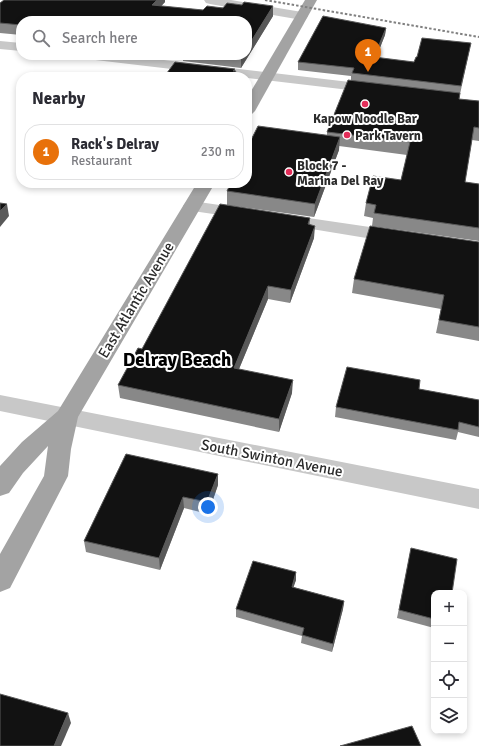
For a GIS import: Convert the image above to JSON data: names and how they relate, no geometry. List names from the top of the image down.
{
  "streets": {
    "main road": ["East Atlantic Avenue"],
    "street": ["South Swinton Avenue"]
  },
  "crossings": [
    ["East Atlantic Avenue", "South Swinton Avenue"]
  ],
  "districts": ["Delray Beach"],
  "places": ["Kapow Noodle Bar", "Park Tavern", "Block 7 - Marina Del Ray"],
  "page": {
    "search": "Search here",
    "pins": "1",
    "heading": "Nearby",
    "list": [
      {
        "mark": "1",
        "name": "Rack's Delray",
        "note": "Restaurant",
        "value": "230 m"
      }
    ],
    "map_buttons": ["+", "−"]
  }
}
